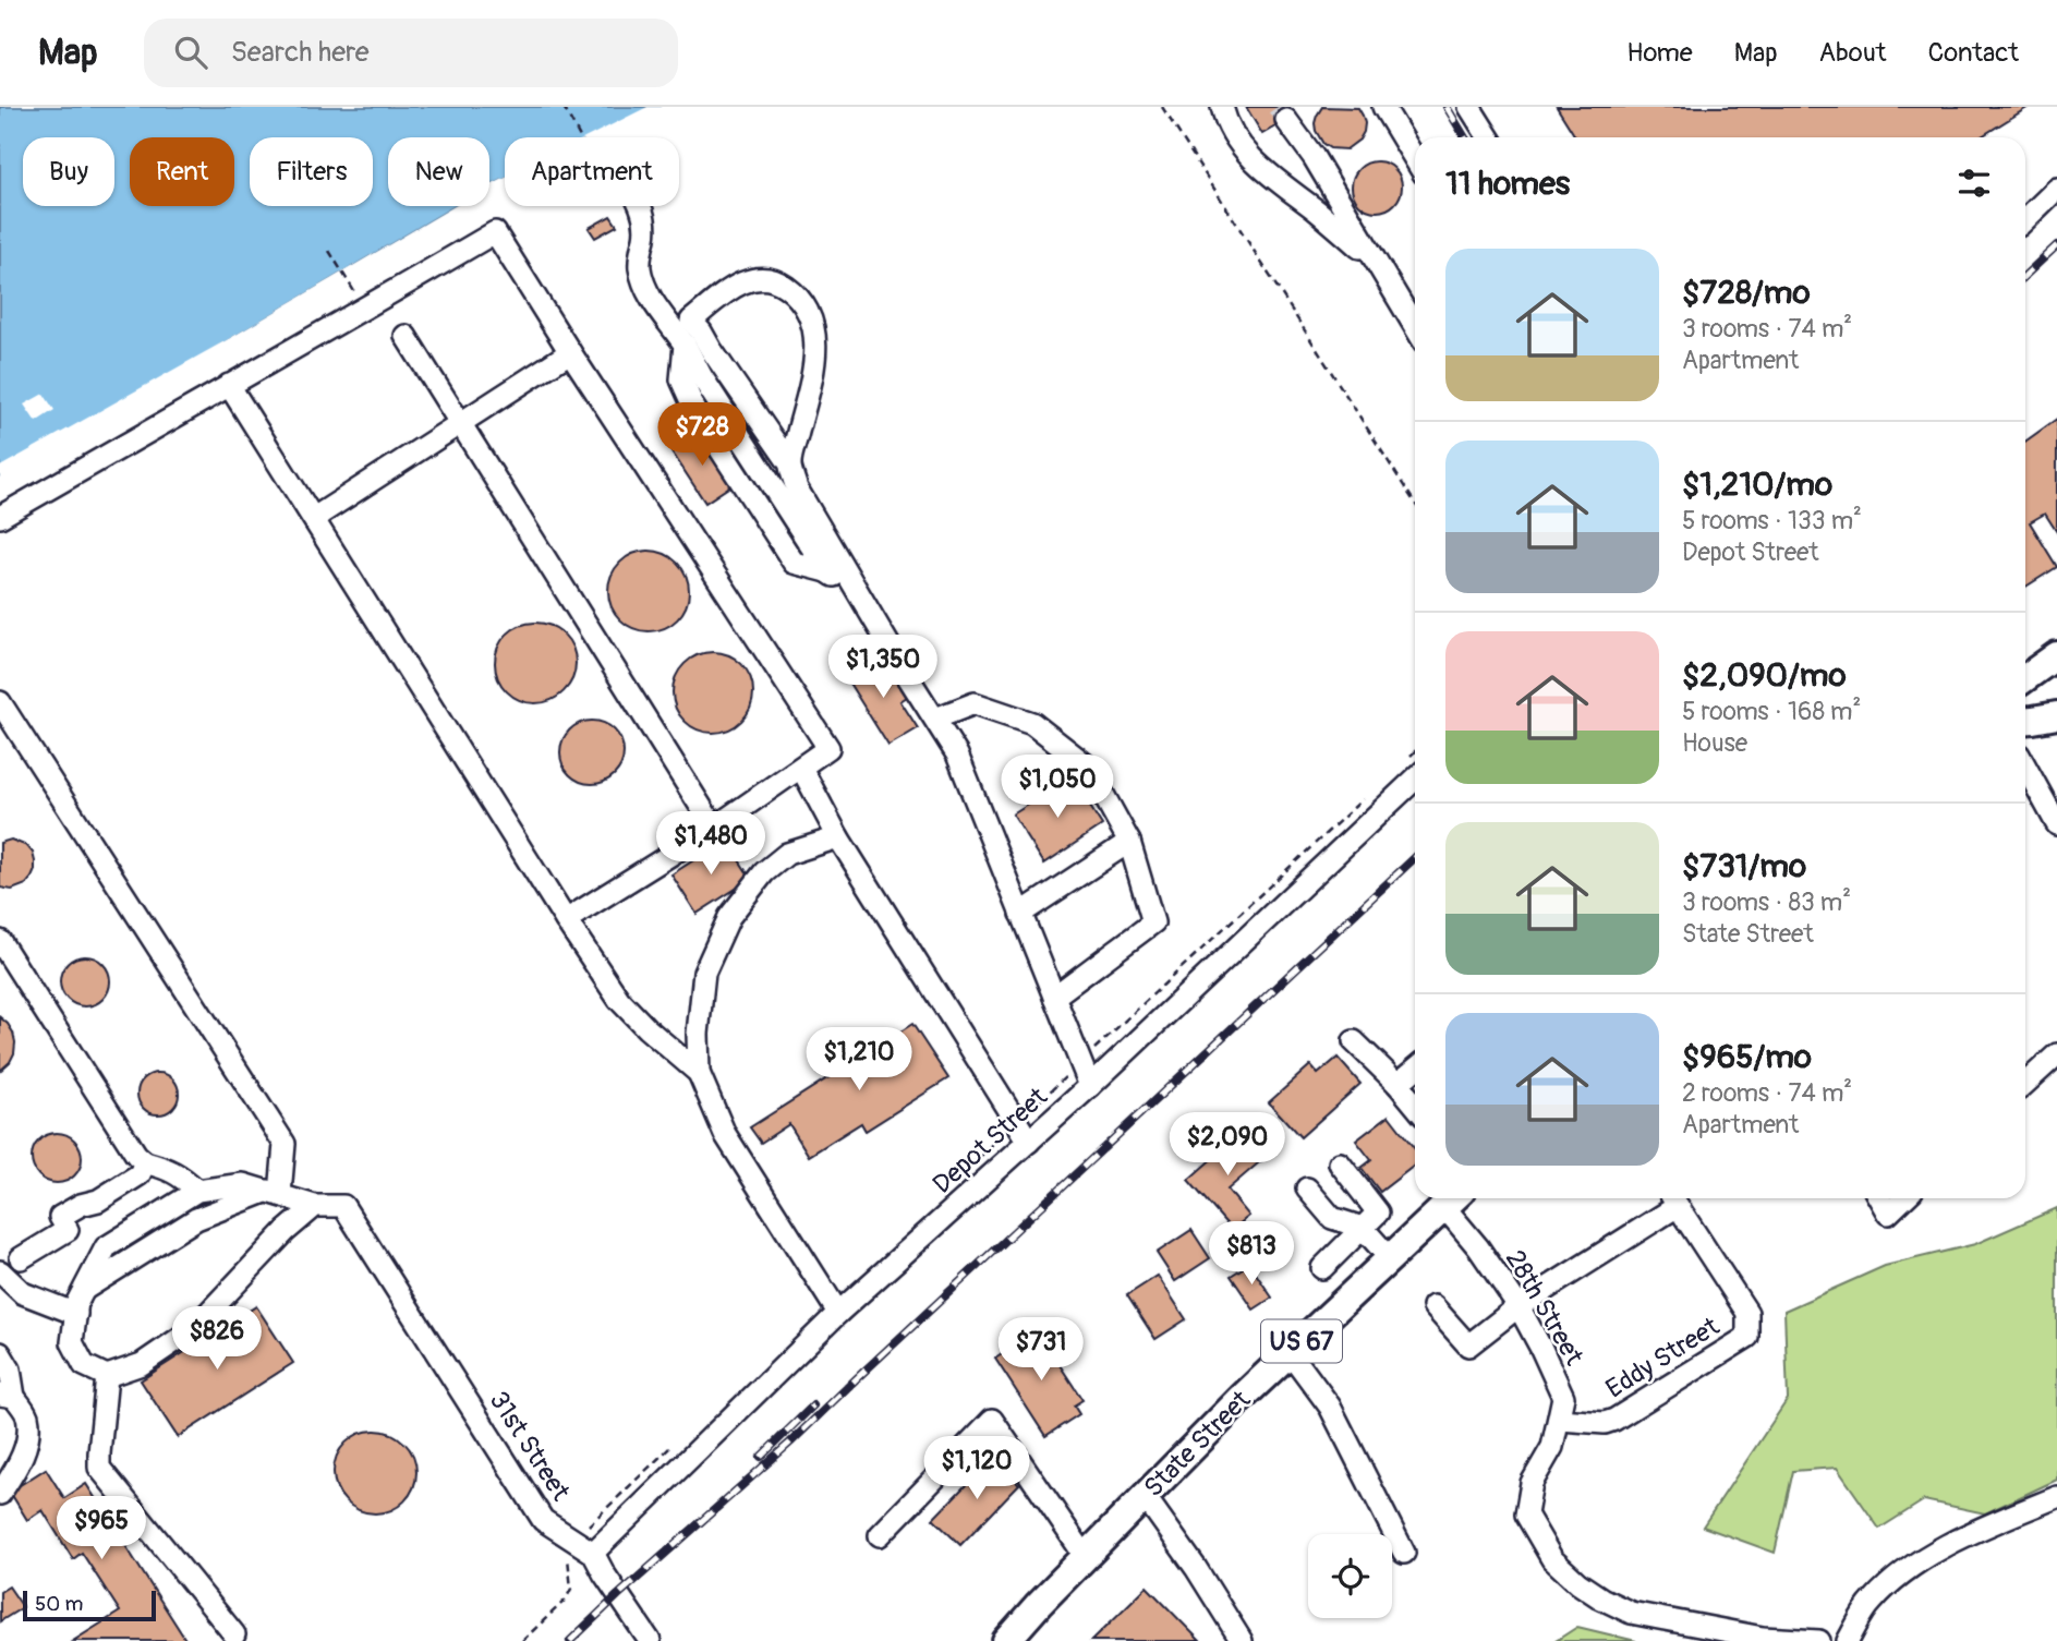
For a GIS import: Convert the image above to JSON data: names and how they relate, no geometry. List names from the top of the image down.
{
  "streets": {
    "main road": ["US 67", "State Street"],
    "street": [
      "Depot Street",
      "28th Street",
      "Eddy Street",
      "31st Street"
    ]
  },
  "crossings": [
    ["Depot Street", "31st Street"],
    ["28th Street", "Eddy Street"],
    ["28th Street", "State Street"]
  ],
  "scale_bar": "50 m",
  "page": {
    "header": "Map",
    "search": "Search here",
    "nav": [
      "Home",
      "Map",
      "About",
      "Contact"
    ],
    "chip": [
      "Buy",
      "Rent",
      "Filters",
      "New",
      "Apartment"
    ],
    "heading": "11 homes",
    "list": [
      {
        "name": "$728/mo",
        "note": "3 rooms · 74 m² · Apartment"
      },
      {
        "name": "$1,210/mo",
        "note": "5 rooms · 133 m² · Depot Street"
      },
      {
        "name": "$2,090/mo",
        "note": "5 rooms · 168 m² · House"
      },
      {
        "name": "$731/mo",
        "note": "3 rooms · 83 m² · State Street"
      },
      {
        "name": "$965/mo",
        "note": "2 rooms · 74 m² · Apartment"
      }
    ],
    "price": [
      "$728",
      "$1,350",
      "$1,050",
      "$1,480",
      "$1,210",
      "$2,090",
      "$813",
      "$826",
      "$731",
      "$1,120",
      "$965"
    ],
    "scale": "50 m"
  }
}
